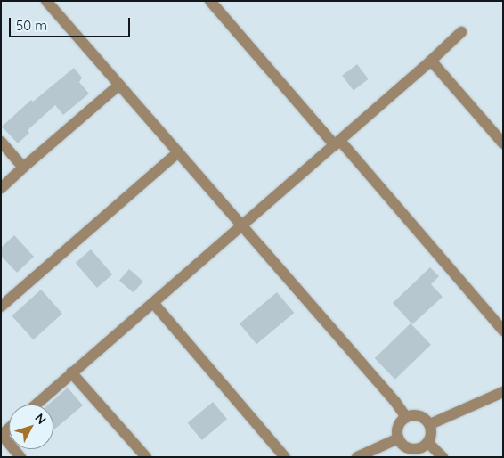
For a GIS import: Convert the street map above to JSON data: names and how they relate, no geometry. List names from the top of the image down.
{
  "scale_bar": "50 m",
  "north": "top right"
}
